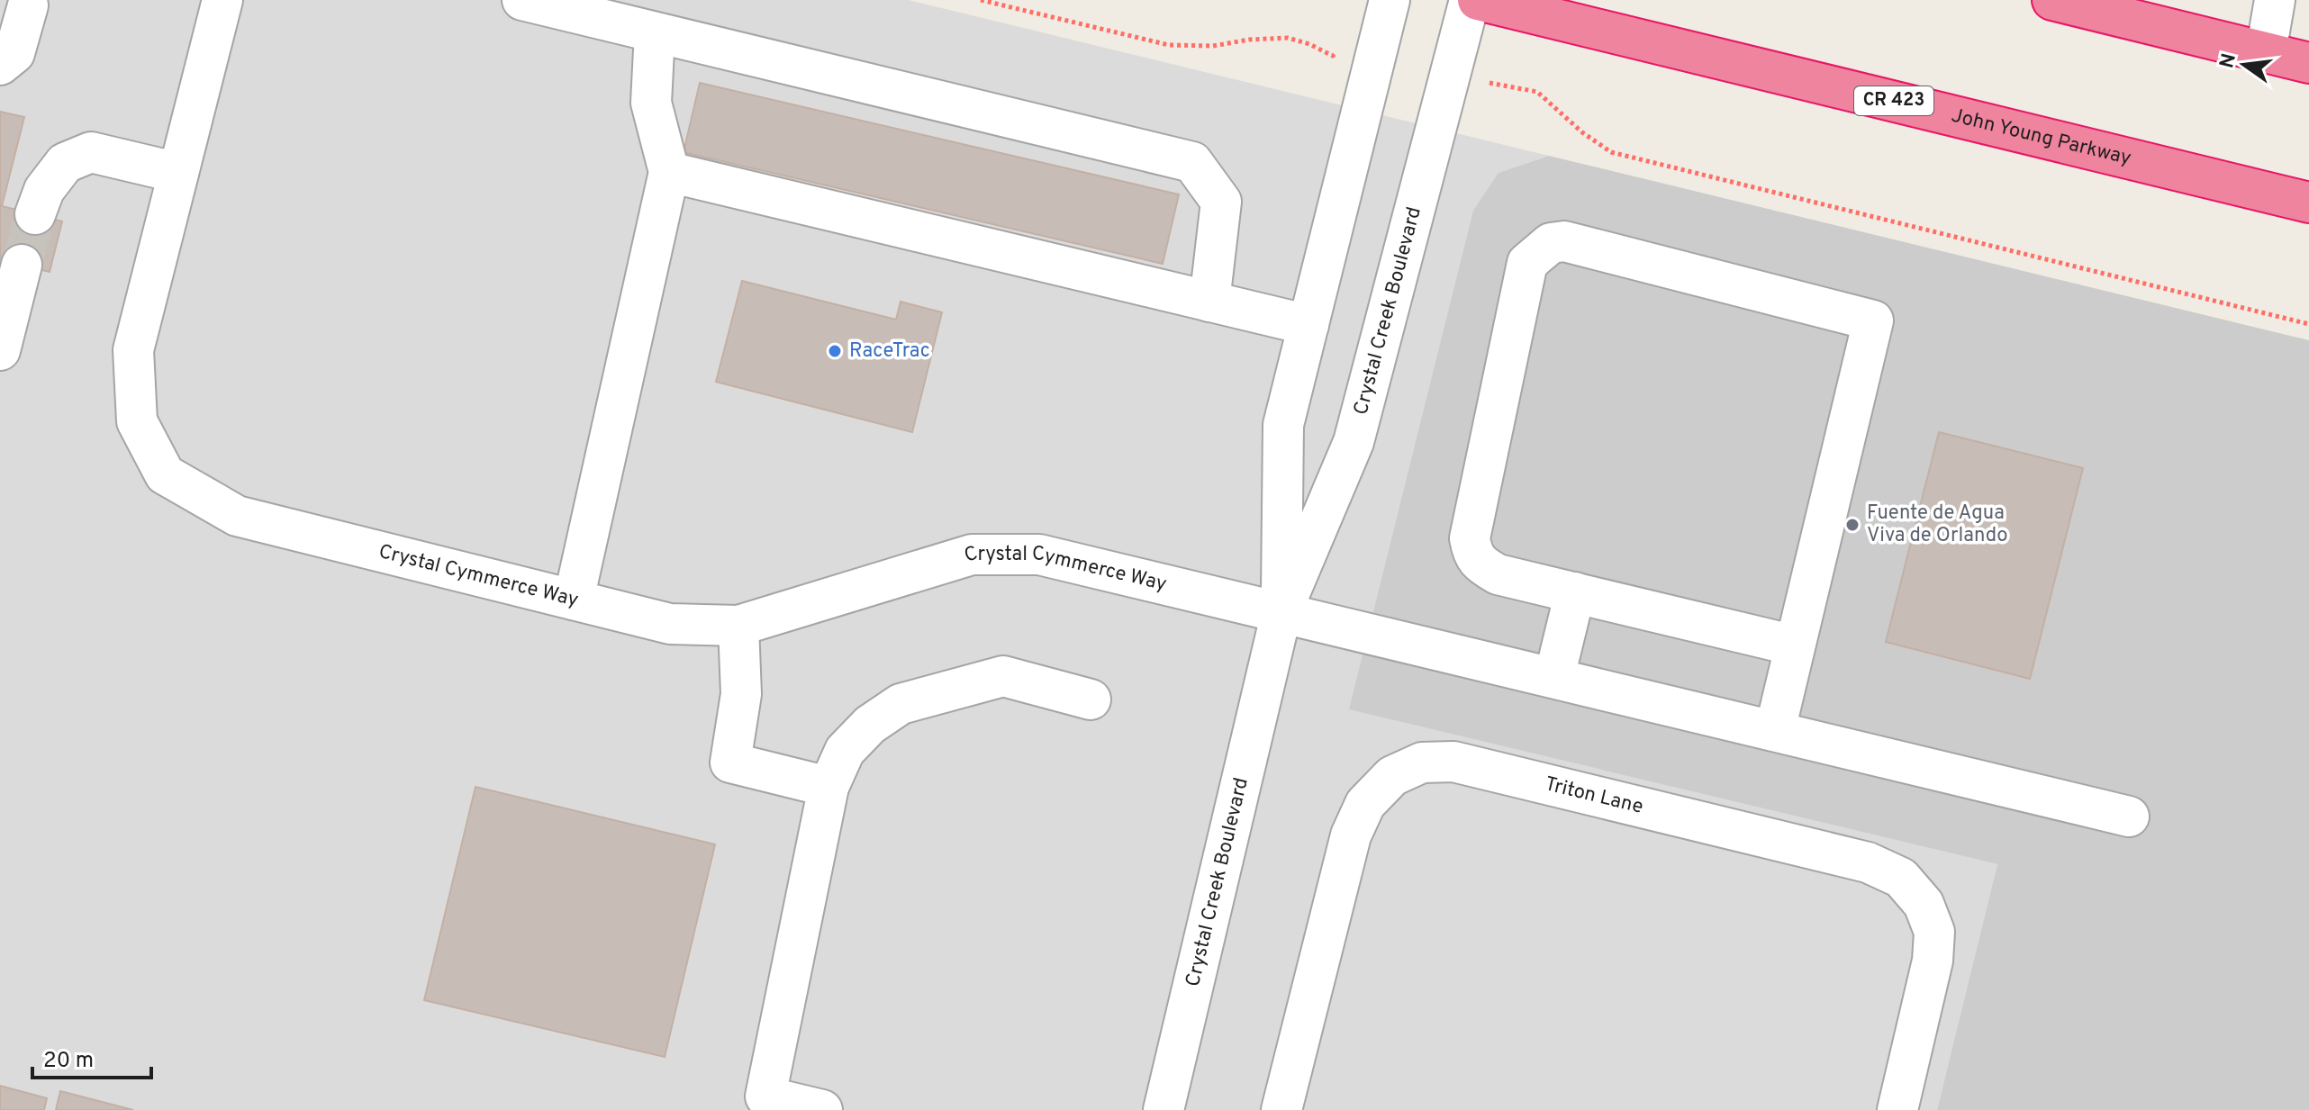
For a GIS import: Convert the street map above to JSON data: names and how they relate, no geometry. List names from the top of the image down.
{
  "streets": {
    "highway": ["CR 423", "John Young Parkway"],
    "street": ["Crystal Creek Boulevard", "Crystal Cymmerce Way", "Triton Lane"]
  },
  "crossings": [
    ["Crystal Creek Boulevard", "Crystal Cymmerce Way"]
  ],
  "places": ["RaceTrac", "Fuente de Agua Viva de Orlando"],
  "scale_bar": "20 m",
  "north": "left"
}
